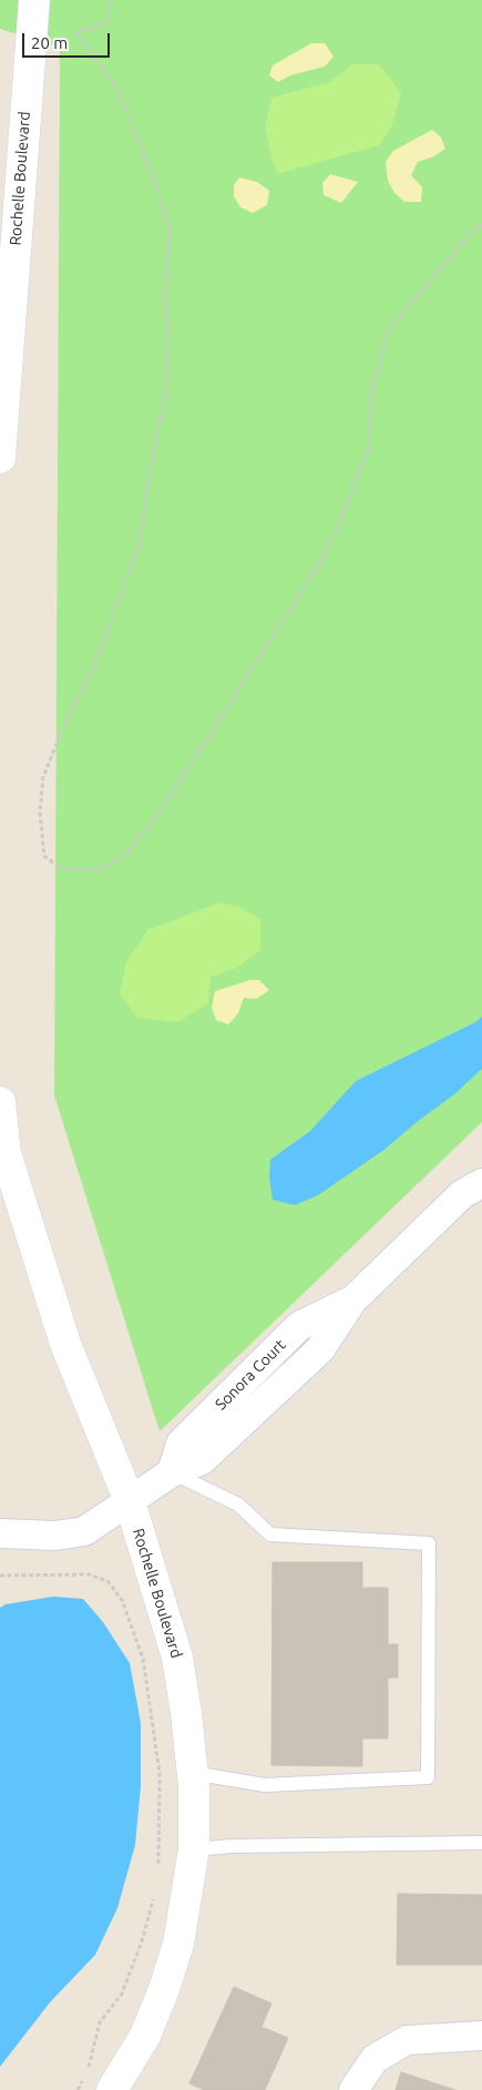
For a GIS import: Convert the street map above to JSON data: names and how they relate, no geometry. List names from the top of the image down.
{
  "streets": {
    "main road": ["Rochelle Boulevard"],
    "street": ["Sonora Court"]
  },
  "crossings": [
    ["Rochelle Boulevard", "Sonora Court"]
  ],
  "scale_bar": "20 m"
}
